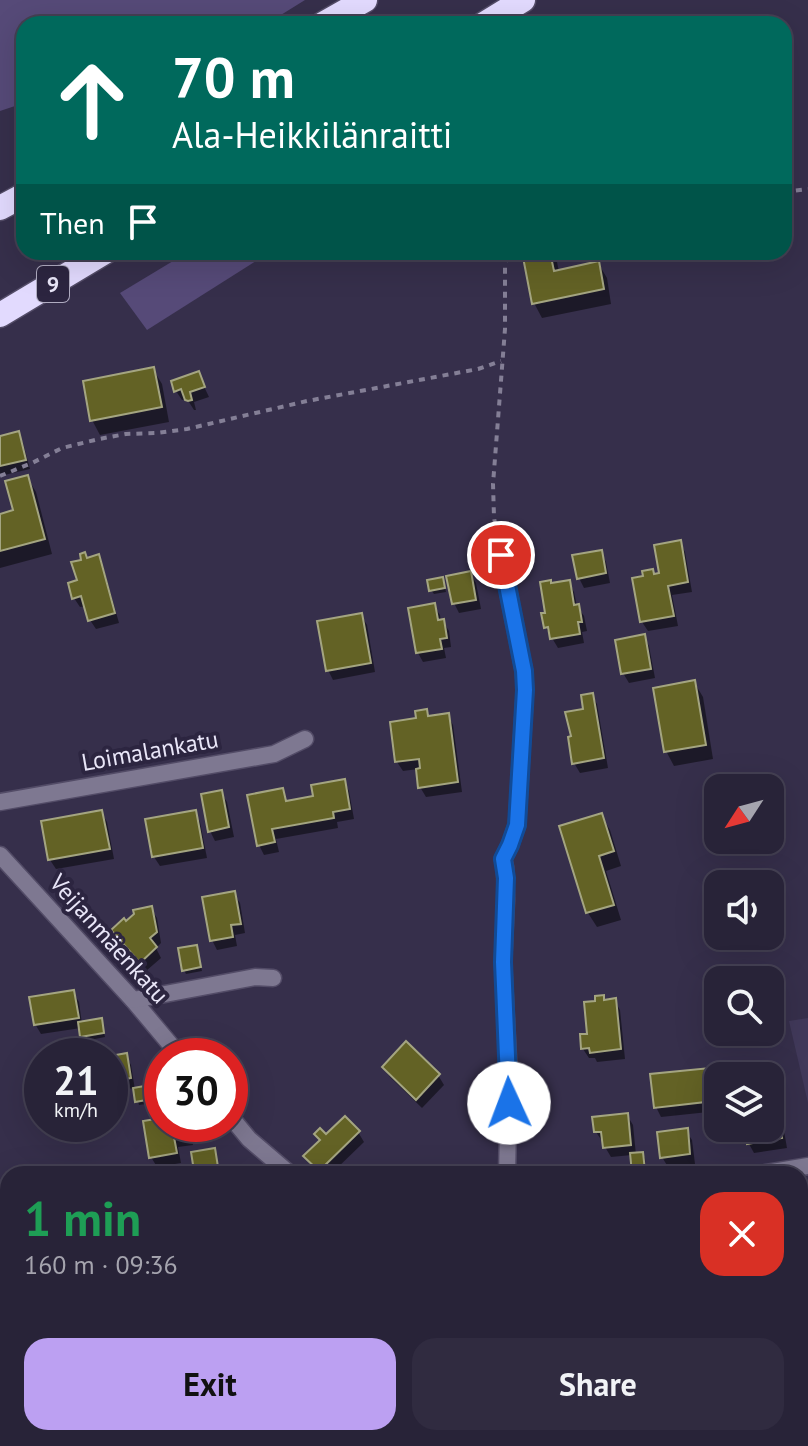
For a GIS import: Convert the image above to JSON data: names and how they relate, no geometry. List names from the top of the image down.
{
  "streets": {
    "highway": ["9"],
    "street": ["Loimalankatu", "Veijanmäenkatu"]
  },
  "north": "bottom left",
  "page": {
    "turn": ["70 m", "Ala-Heikkilänraitti"],
    "then": "Then",
    "speed": "21 km/h",
    "limit": "30",
    "heading": ["1 min", "160 m · 09:36"],
    "buttons": ["Exit", "Share"]
  }
}
